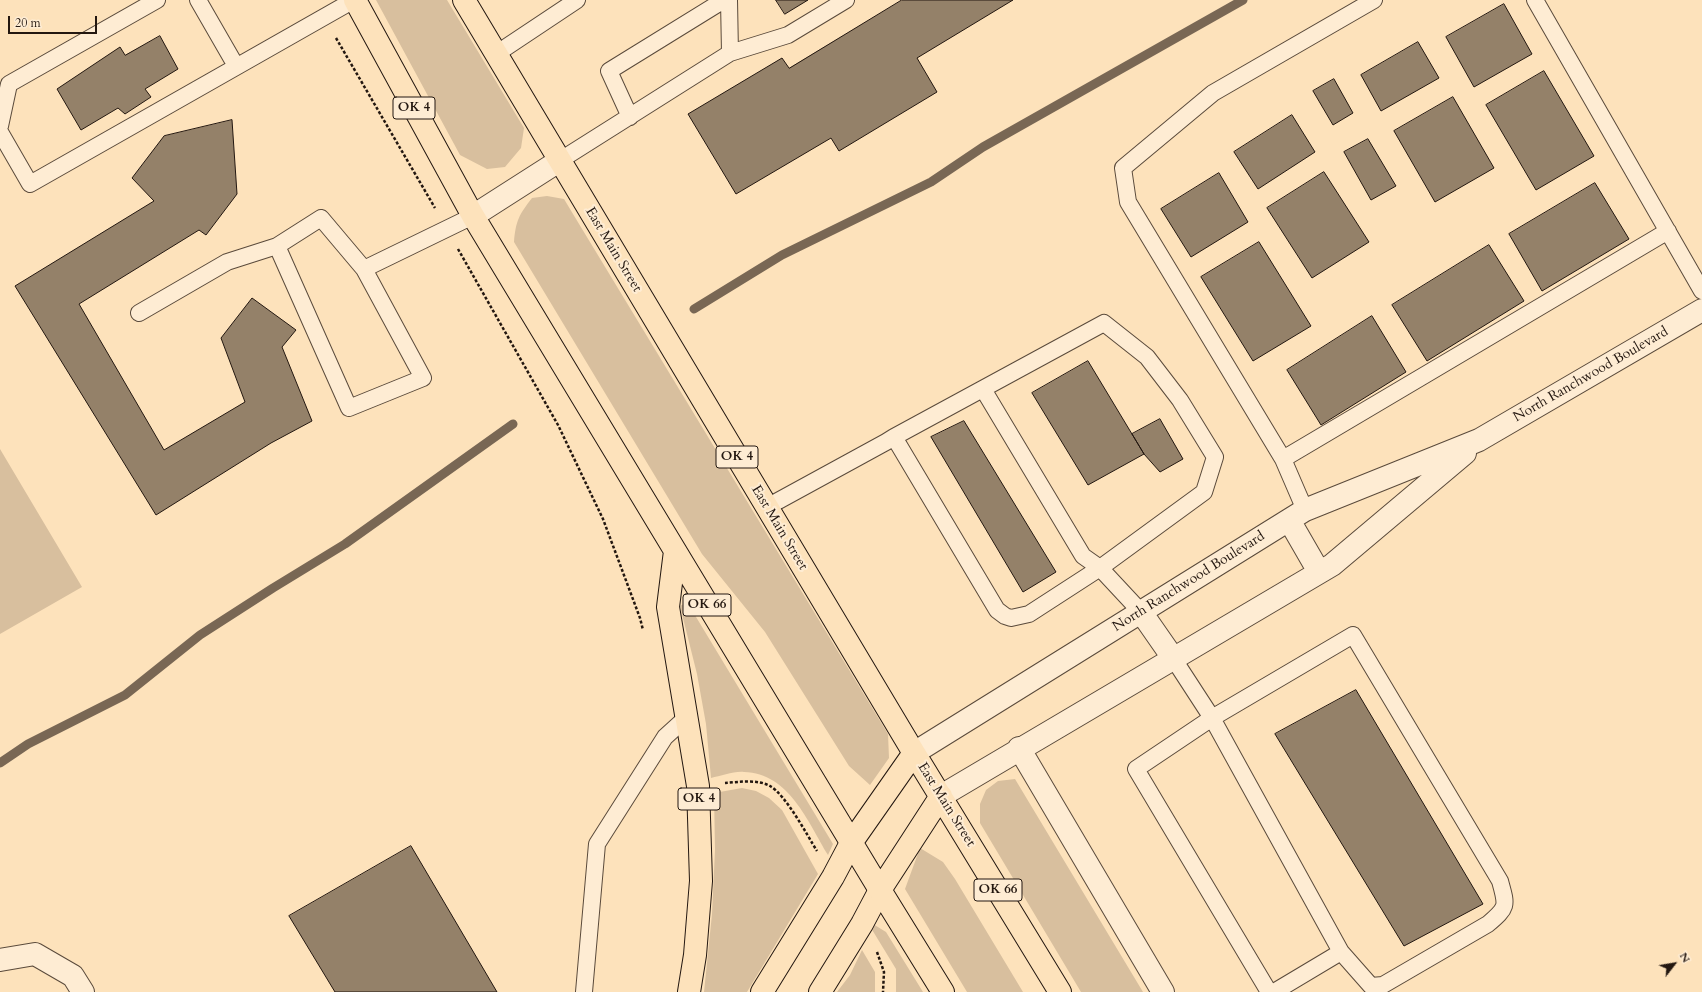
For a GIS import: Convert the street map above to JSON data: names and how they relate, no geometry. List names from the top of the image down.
{
  "streets": {
    "main road": ["OK 4", "East Main Street", "OK 66"],
    "street": ["North Ranchwood Boulevard"]
  },
  "crossings": [
    ["OK 4", "OK 66"],
    ["East Main Street", "North Ranchwood Boulevard"]
  ],
  "scale_bar": "20 m",
  "north": "top right"
}
